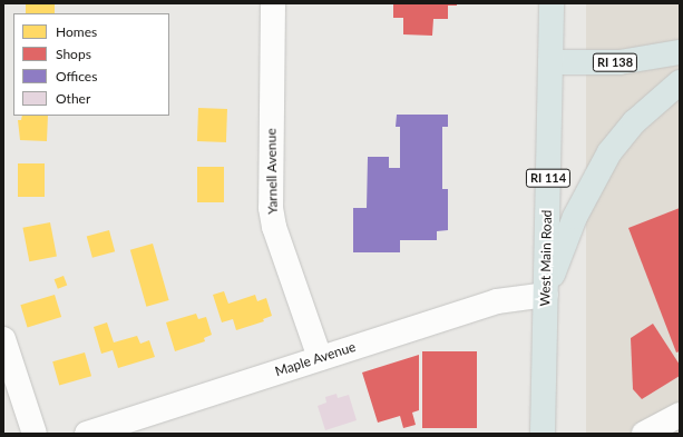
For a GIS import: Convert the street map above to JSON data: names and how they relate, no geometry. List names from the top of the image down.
{
  "streets": {
    "main road": ["RI 138", "RI 114", "West Main Road"],
    "street": ["Yarnell Avenue", "Maple Avenue"]
  },
  "crossings": [
    ["RI 138", "West Main Road"],
    ["Yarnell Avenue", "Maple Avenue"],
    ["West Main Road", "Maple Avenue"]
  ],
  "legend": [
    "Homes",
    "Shops",
    "Offices",
    "Other"
  ]
}
